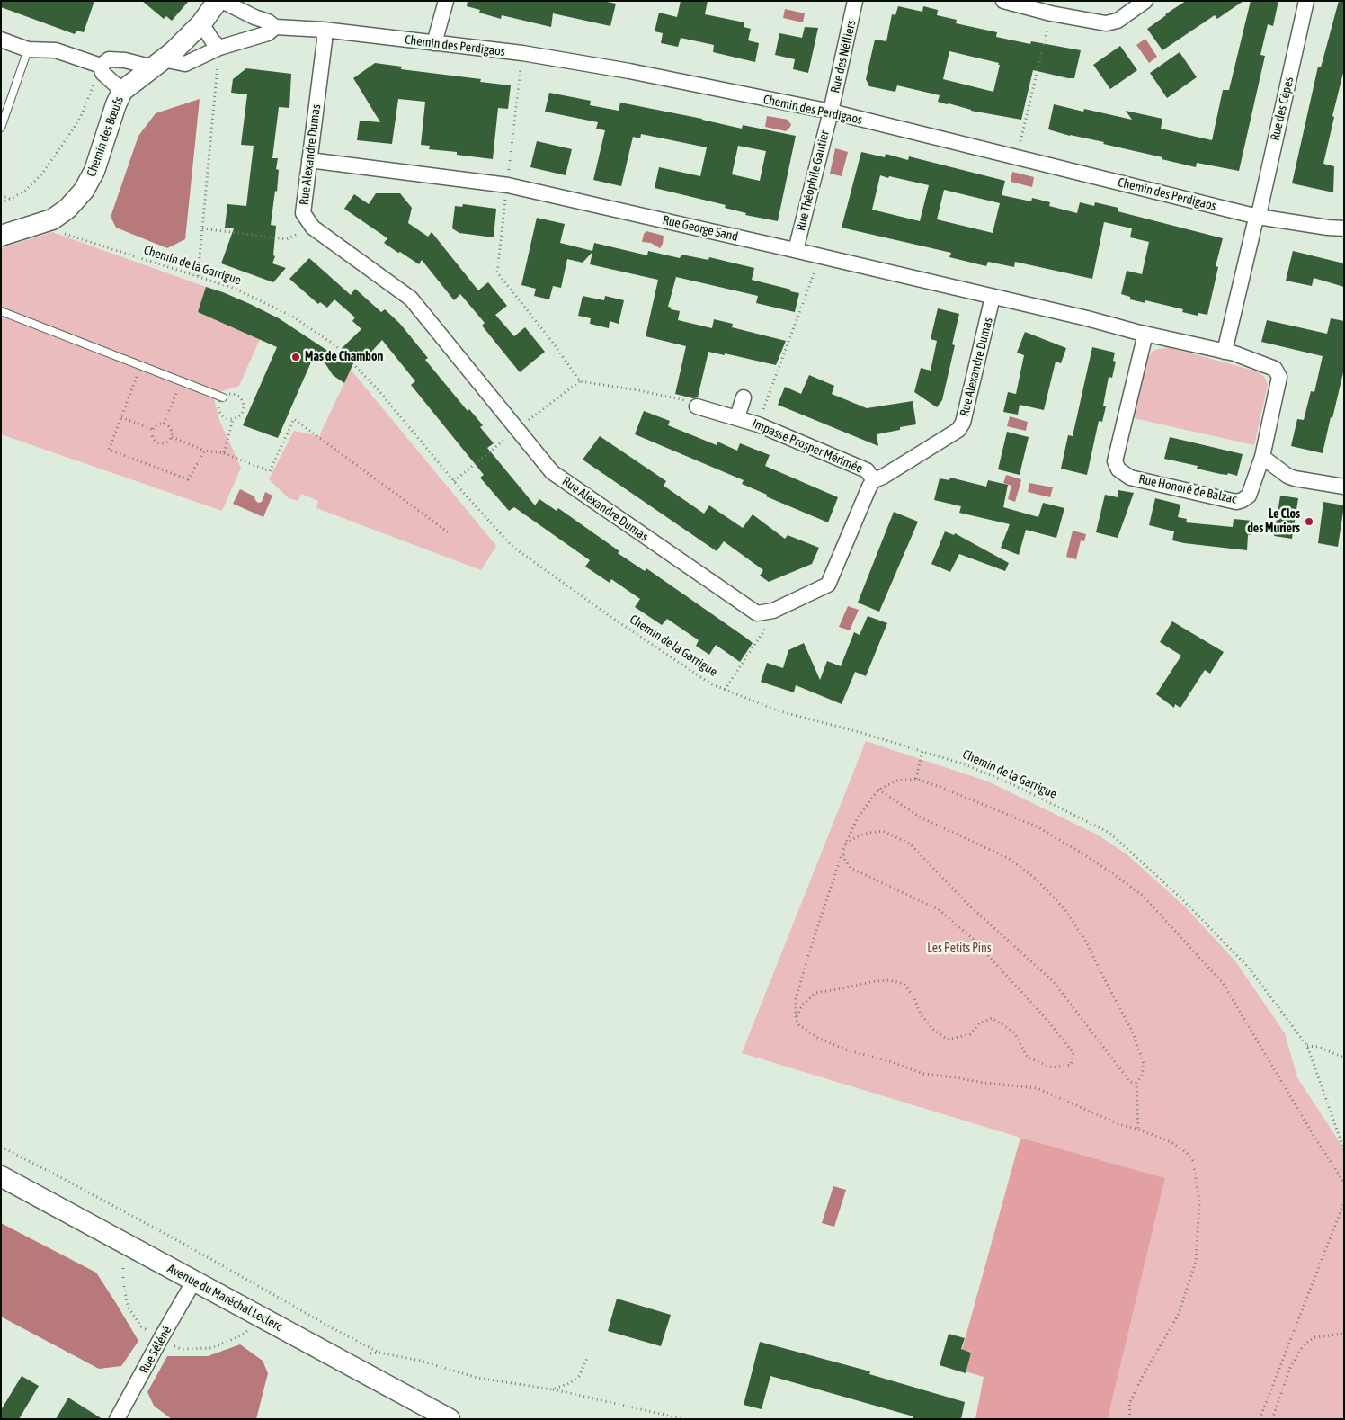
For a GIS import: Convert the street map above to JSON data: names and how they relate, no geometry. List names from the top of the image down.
{
  "streets": {
    "main road": ["Chemin des Bœufs", "Avenue du Maréchal Leclerc"],
    "street": [
      "Chemin des Perdigaos",
      "Rue des Néfliers",
      "Rue des Cèpes",
      "Rue Alexandre Dumas",
      "Rue Théophile Gautier",
      "Rue George Sand",
      "Impasse Prosper Mérimée",
      "Rue Honoré de Balzac",
      "Rue Séléné"
    ],
    "path": ["Chemin de la Garrigue"]
  },
  "crossings": [
    ["Chemin des Perdigaos", "Rue des Néfliers"],
    ["Chemin des Perdigaos", "Rue des Cèpes"],
    ["Chemin des Perdigaos", "Rue Alexandre Dumas"],
    ["Chemin des Perdigaos", "Rue Théophile Gautier"],
    ["Rue des Néfliers", "Rue Théophile Gautier"],
    ["Chemin des Bœufs", "Chemin de la Garrigue"],
    ["Rue Alexandre Dumas", "Rue George Sand"],
    ["Rue Alexandre Dumas", "Impasse Prosper Mérimée"],
    ["Rue Théophile Gautier", "Rue George Sand"],
    ["Rue George Sand", "Rue Honoré de Balzac"],
    ["Avenue du Maréchal Leclerc", "Rue Séléné"]
  ],
  "parks": ["Les Petits Pins"],
  "places": ["Mas de Chambon", "Le Clos des Muriers"]
}
